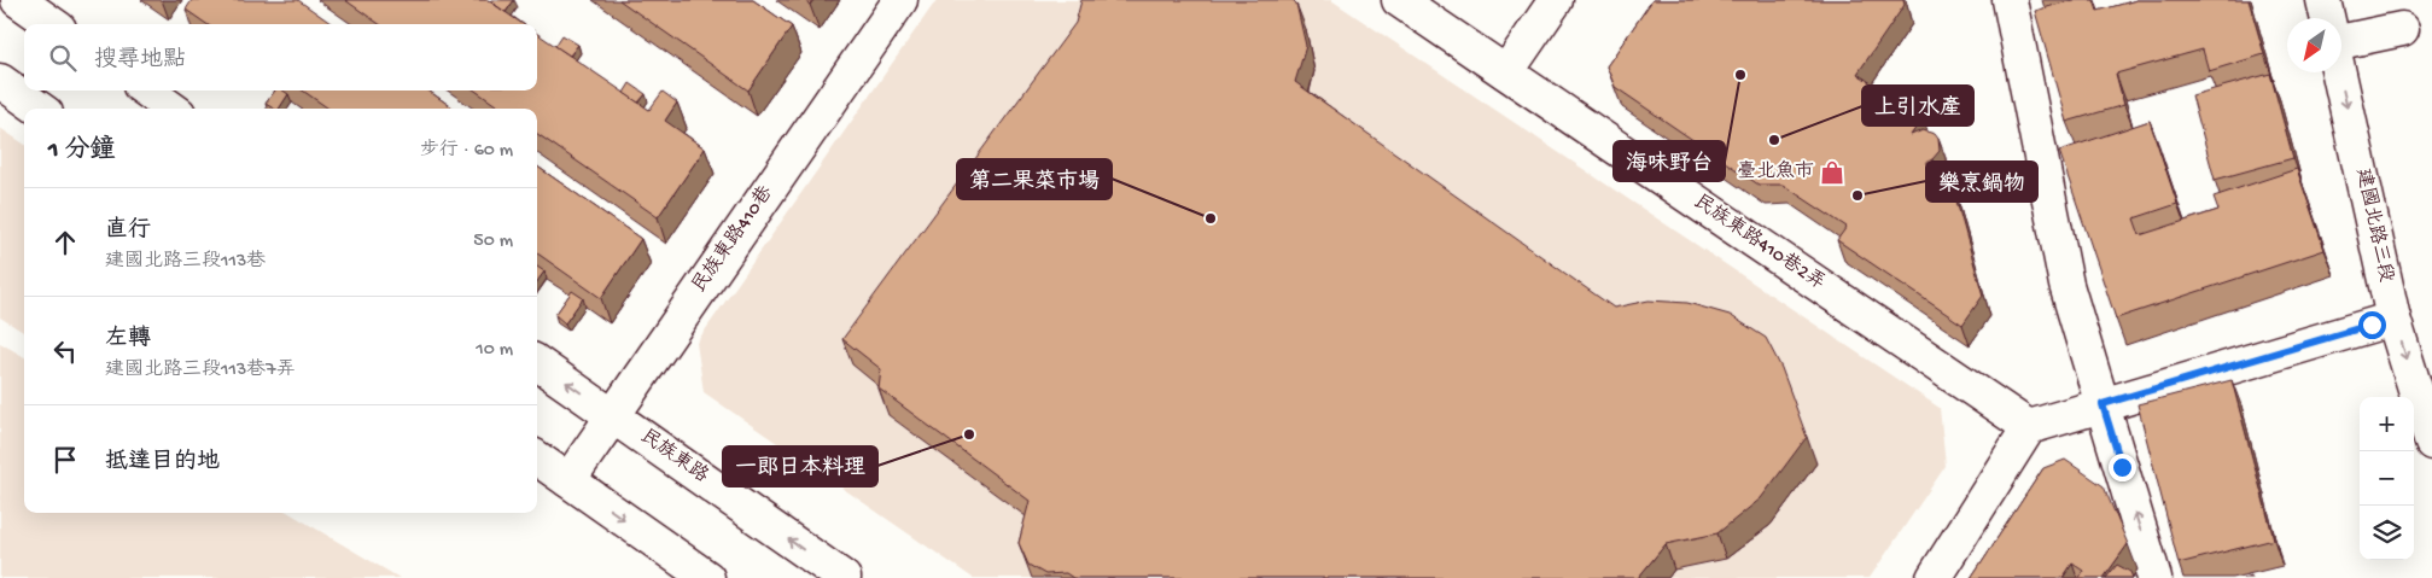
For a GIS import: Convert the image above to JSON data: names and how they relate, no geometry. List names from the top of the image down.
{
  "streets": {
    "street": [
      "建國北路三段",
      "民族東路410巷",
      "民族東路410巷2弄",
      "民族東路"
    ]
  },
  "crossings": [
    ["民族東路410巷", "民族東路"]
  ],
  "one_way": ["建國北路三段"],
  "places": {
    "other": [
      "海味野台",
      "上引水產",
      "樂烹鍋物",
      "第二果菜市場",
      "一郎日本料理"
    ],
    "shop": ["臺北魚市"]
  },
  "north": "bottom left",
  "page": {
    "search": "搜尋地點",
    "heading": ["1 分鐘", "步行 · 60 m"],
    "list": [
      ["直行", "建國北路三段113巷", "50 m"],
      ["左轉", "建國北路三段113巷7弄", "10 m"],
      "抵達目的地"
    ],
    "map_buttons": ["+", "−"]
  }
}
